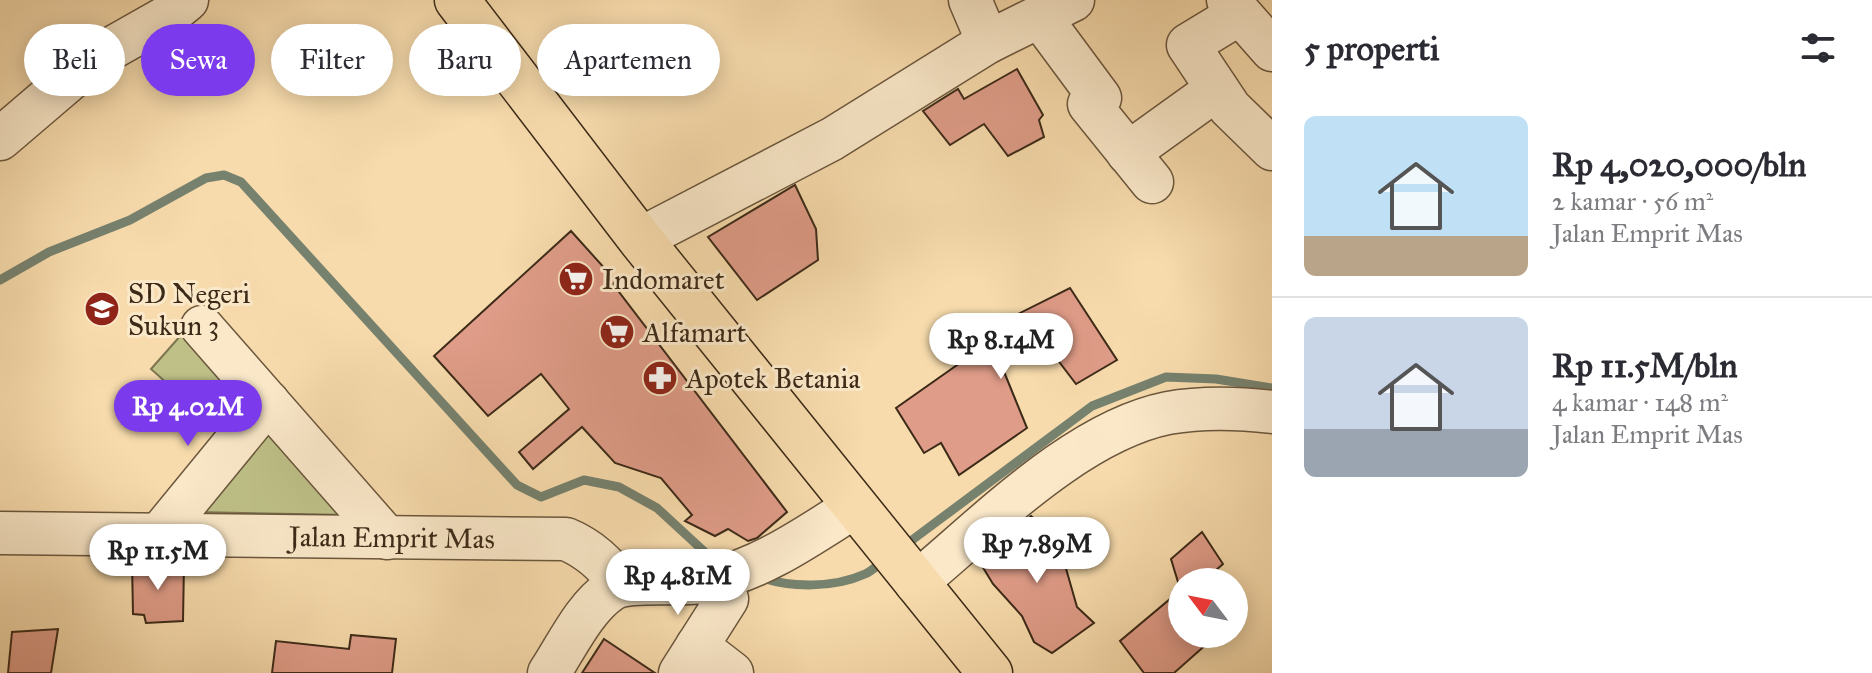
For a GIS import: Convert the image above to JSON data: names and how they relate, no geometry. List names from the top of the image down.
{
  "streets": {
    "street": ["Jalan Emprit Mas"]
  },
  "places": {
    "supermarket": ["Indomaret", "Alfamart"],
    "school or university": ["SD Negeri Sukun 3"],
    "pharmacy": ["Apotek Betania"]
  },
  "north": "top left",
  "page": {
    "heading": "5 properti",
    "chip": [
      "Beli",
      "Sewa",
      "Filter",
      "Baru",
      "Apartemen"
    ],
    "list": [
      {
        "name": "Rp 4,020,000/bln",
        "note": "2 kamar · 56 m² · Jalan Emprit Mas"
      },
      {
        "name": "Rp 11.5M/bln",
        "note": "4 kamar · 148 m² · Jalan Emprit Mas"
      }
    ],
    "price": [
      "Rp 8.14M",
      "Rp 4.02M",
      "Rp 7.89M",
      "Rp 11.5M",
      "Rp 4.81M"
    ]
  }
}
